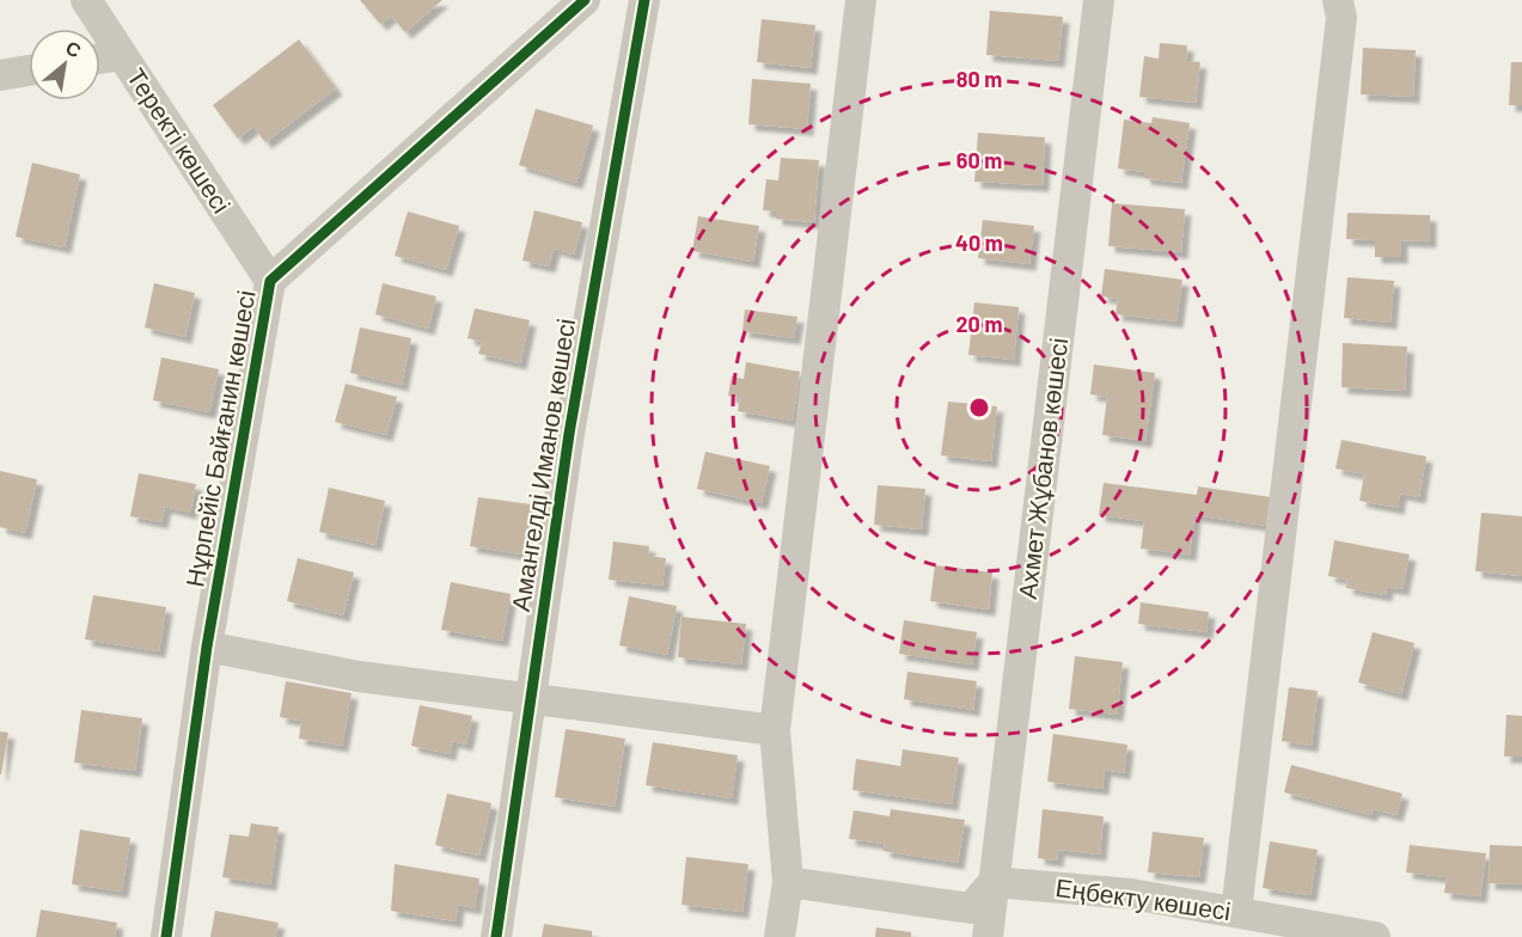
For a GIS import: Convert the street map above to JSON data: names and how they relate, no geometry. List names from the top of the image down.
{
  "streets": {
    "street": [
      "Теректі көшесі",
      "Нұрпейіс Байғанин көшесі",
      "Амангелді Иманов көшесі",
      "Ахмет Жұбанов көшесі",
      "Еңбекту көшесі"
    ]
  },
  "crossings": [
    ["Теректі көшесі", "Нұрпейіс Байғанин көшесі"],
    ["Ахмет Жұбанов көшесі", "Еңбекту көшесі"]
  ],
  "north": "top right",
  "rings": [
    "80 m",
    "60 m",
    "40 m",
    "20 m"
  ]
}
